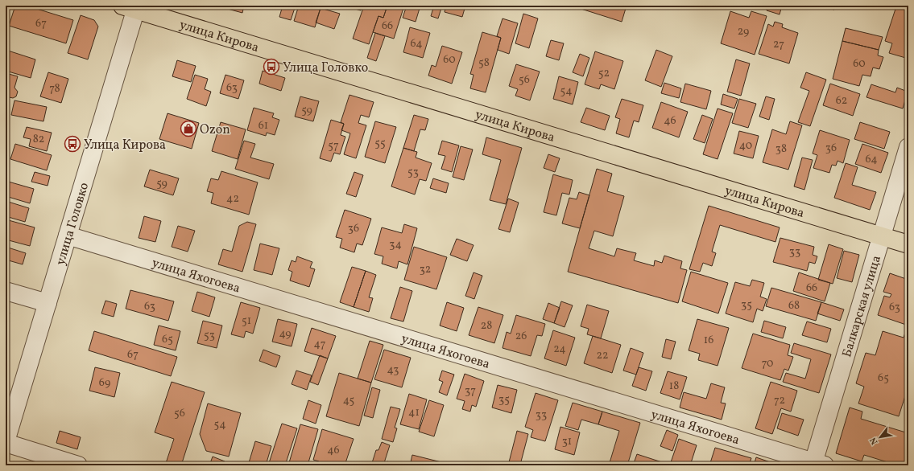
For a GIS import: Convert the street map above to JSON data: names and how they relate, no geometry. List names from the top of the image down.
{
  "streets": {
    "main road": ["улица Кирова"],
    "street": ["улица Головко", "улица Яхогоева", "Балкарская улица"]
  },
  "crossings": [
    ["улица Кирова", "улица Головко"],
    ["улица Кирова", "Балкарская улица"],
    ["улица Головко", "улица Яхогоева"],
    ["улица Яхогоева", "Балкарская улица"]
  ],
  "places": {
    "bus stop": ["Улица Головко", "Улица Кирова"],
    "shop": ["Ozon"]
  },
  "house_numbers": [
    "67",
    "66",
    "29",
    "64",
    "27",
    "60",
    "58",
    "60",
    "52",
    "56",
    "63",
    "78",
    "54",
    "62",
    "59",
    "46",
    "61",
    "82",
    "55",
    "57",
    "40",
    "36",
    "38",
    "64",
    "53",
    "59",
    "42",
    "36",
    "34",
    "33",
    "32",
    "66",
    "35",
    "68",
    "63",
    "63",
    "51",
    "28",
    "49",
    "53",
    "26",
    "65",
    "16",
    "47",
    "24",
    "67",
    "22",
    "70",
    "43",
    "65",
    "69",
    "18",
    "37",
    "35",
    "45",
    "72",
    "41",
    "56",
    "33",
    "54",
    "31",
    "46"
  ],
  "north": "bottom left"
}
